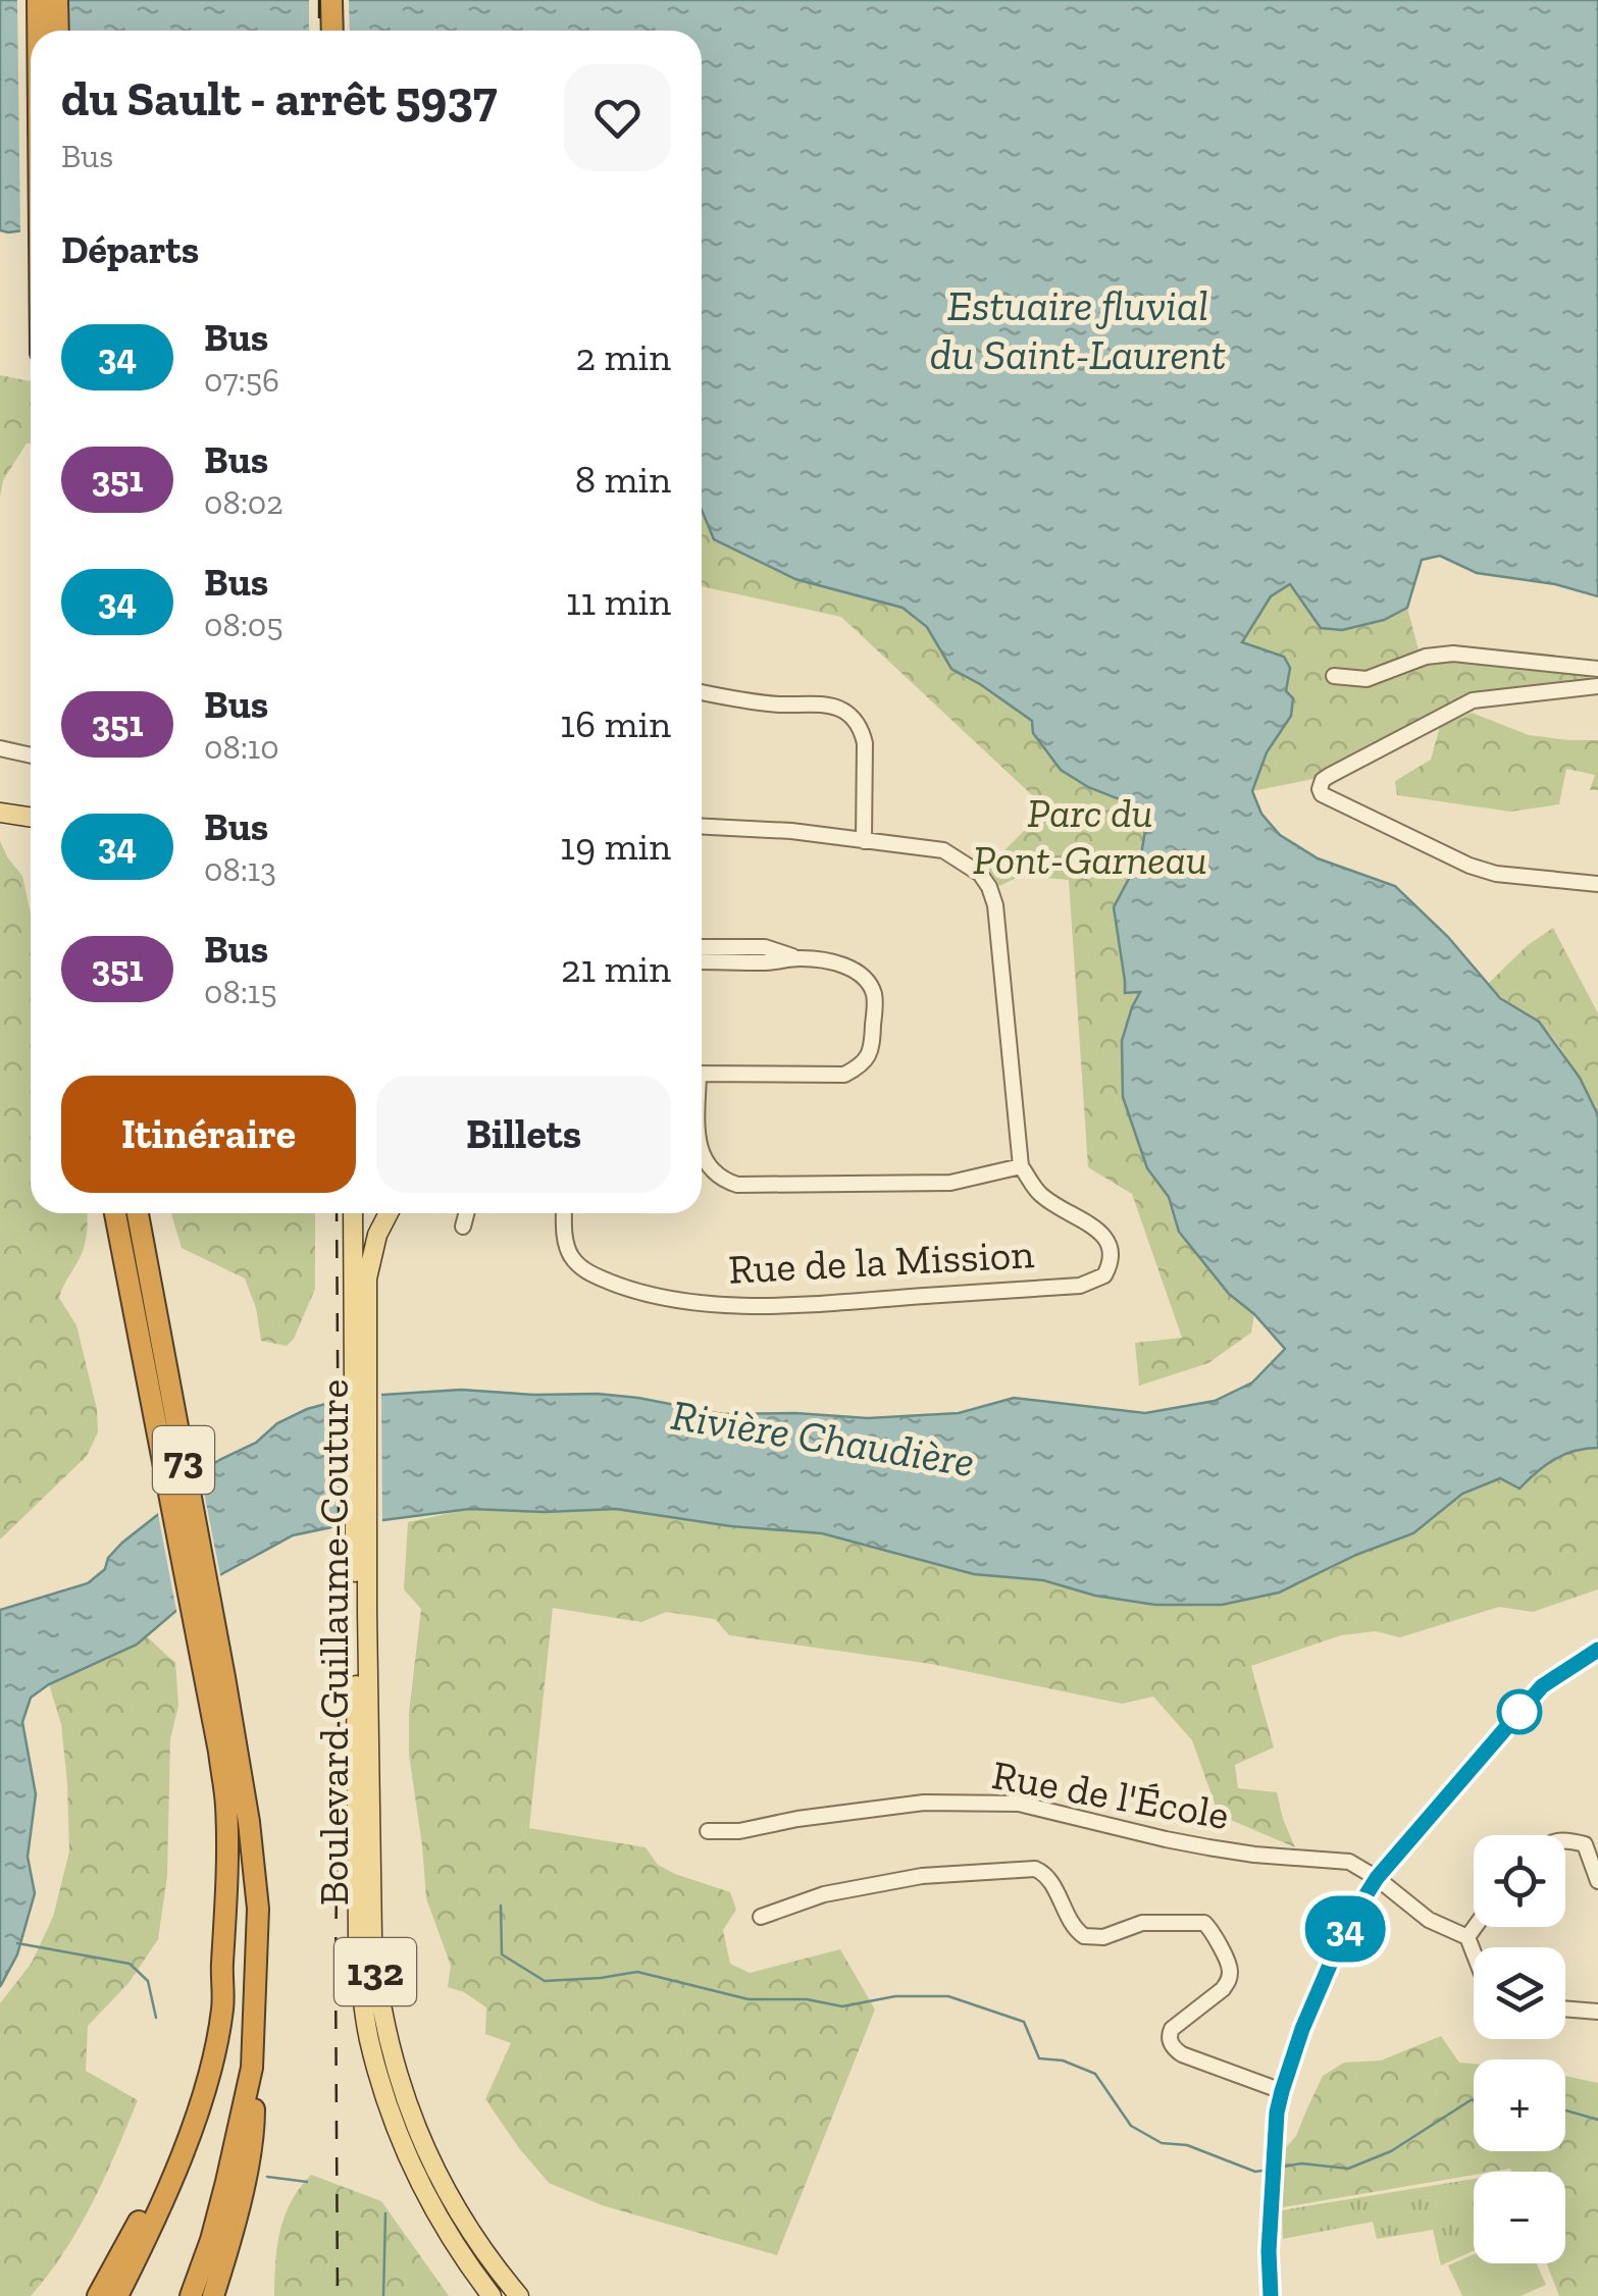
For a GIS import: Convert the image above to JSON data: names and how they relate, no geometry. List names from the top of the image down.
{
  "streets": {
    "highway": ["73"],
    "main road": ["Boulevard Guillaume-Couture", "132"],
    "street": ["Rue de la Mission", "Rue de l'École"]
  },
  "water": ["Estuaire fluvial du Saint-Laurent", "Rivière Chaudière"],
  "parks": ["Parc du Pont-Garneau"],
  "lines": ["bus line 34"],
  "page": {
    "on_map": "34",
    "heading": [
      ["du Sault - arrêt 5937", "Bus"],
      "Départs"
    ],
    "list": [
      {
        "mark": "34",
        "name": "Bus",
        "note": "07:56",
        "value": "2 min"
      },
      {
        "mark": "351",
        "name": "Bus",
        "note": "08:02",
        "value": "8 min"
      },
      {
        "mark": "34",
        "name": "Bus",
        "note": "08:05",
        "value": "11 min"
      },
      {
        "mark": "351",
        "name": "Bus",
        "note": "08:10",
        "value": "16 min"
      },
      {
        "mark": "34",
        "name": "Bus",
        "note": "08:13",
        "value": "19 min"
      },
      {
        "mark": "351",
        "name": "Bus",
        "note": "08:15",
        "value": "21 min"
      }
    ],
    "buttons": ["Itinéraire", "Billets"],
    "map_buttons": ["+", "−"]
  }
}
